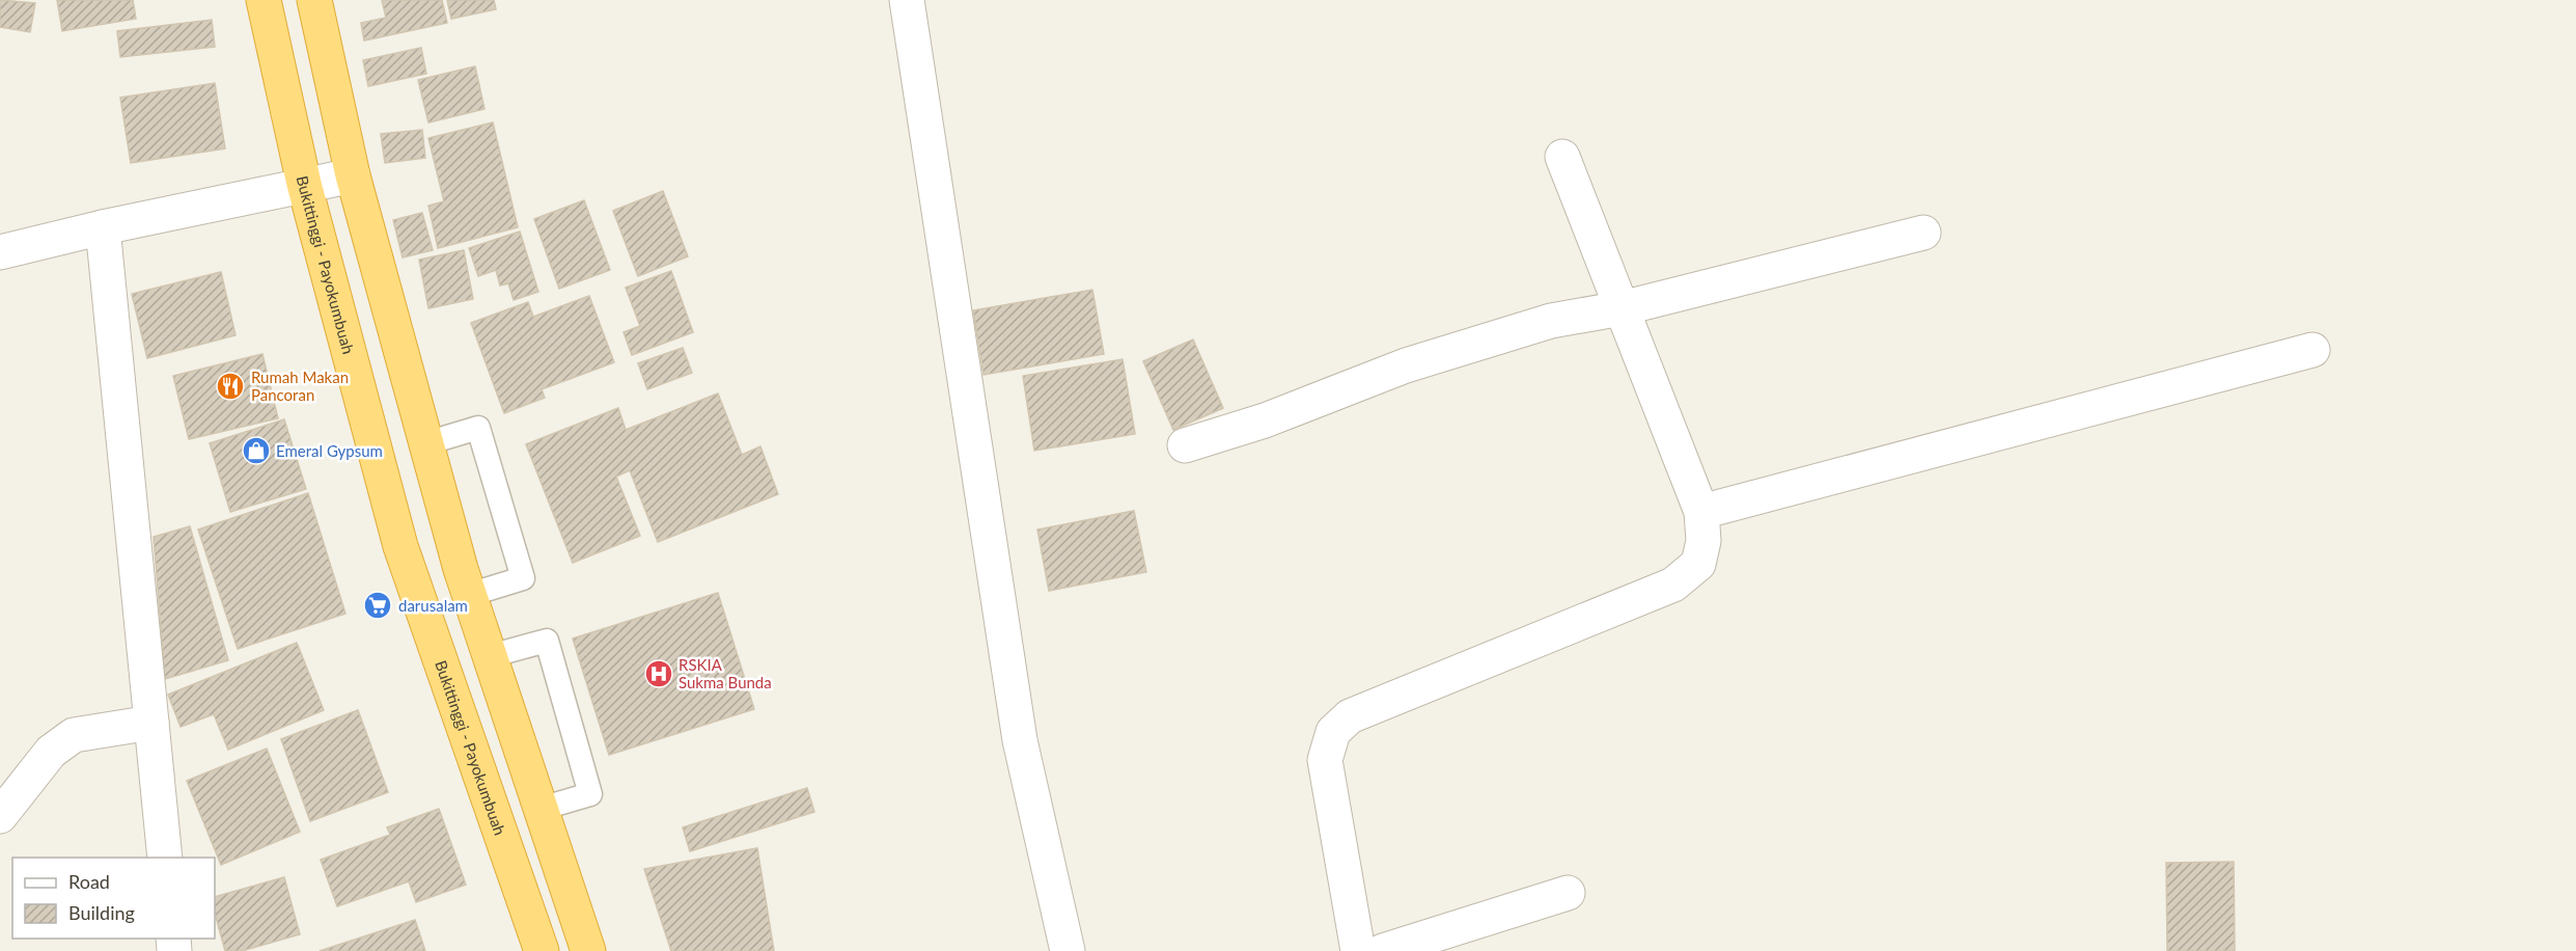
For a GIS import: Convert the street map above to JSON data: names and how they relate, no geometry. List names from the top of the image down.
{
  "streets": {
    "highway": ["Bukittinggi - Payokumbuah"]
  },
  "places": {
    "restaurant": ["Rumah Makan Pancoran"],
    "shop": ["Emeral Gypsum"],
    "supermarket": ["darusalam"],
    "hospital": ["RSKIA Sukma Bunda"]
  },
  "legend": ["Road", "Building"]
}
